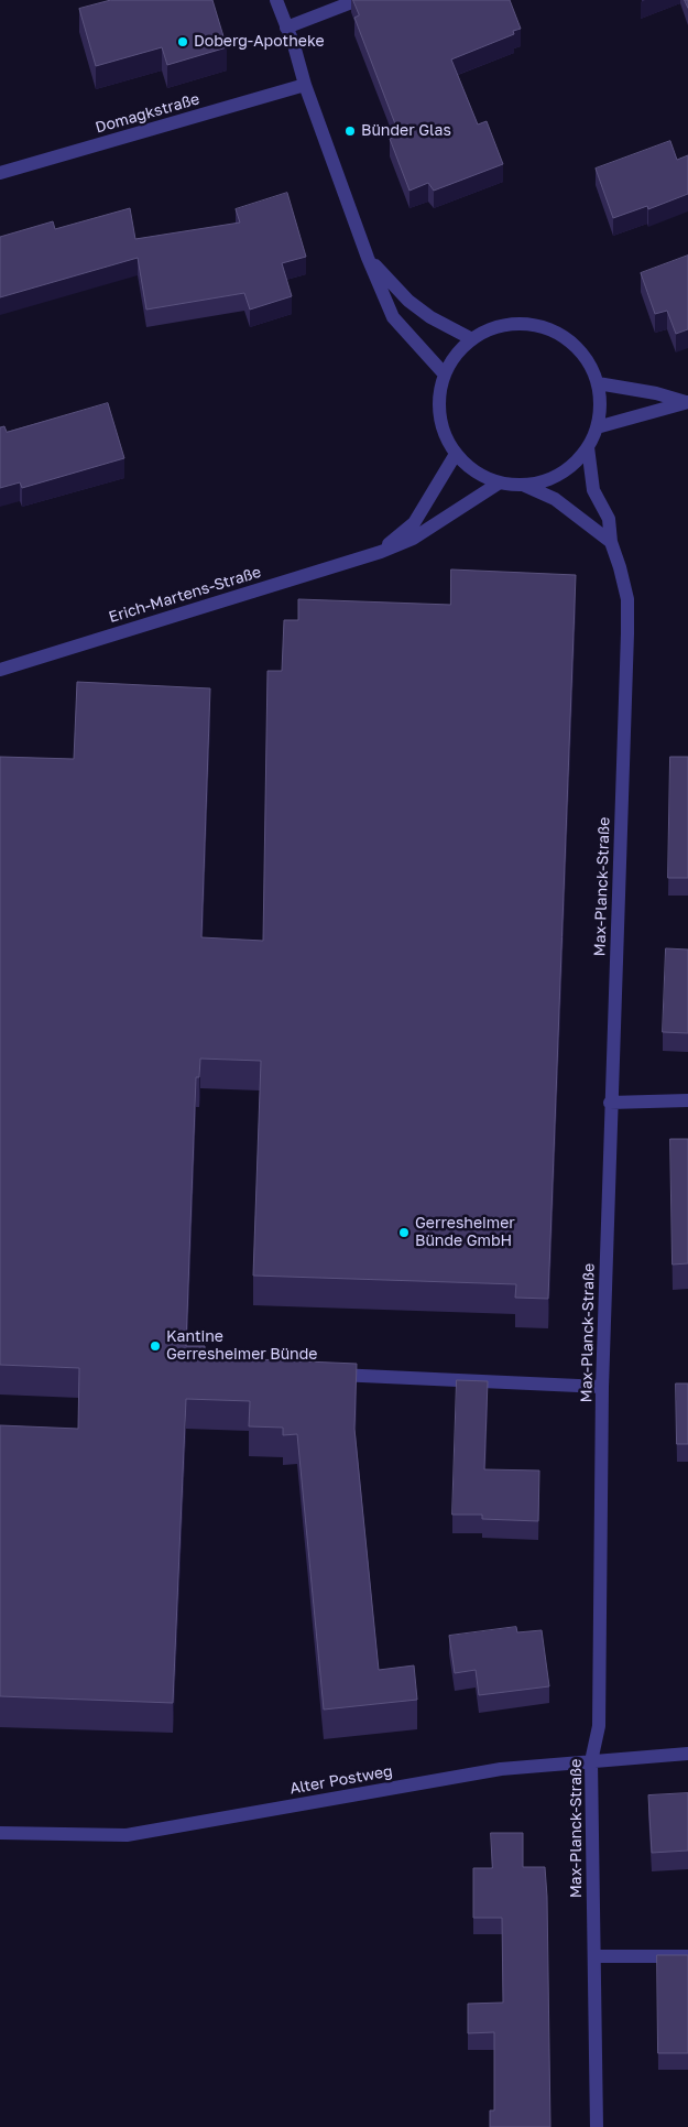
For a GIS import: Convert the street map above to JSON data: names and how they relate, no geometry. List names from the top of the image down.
{
  "streets": {
    "street": [
      "Domagkstraße",
      "Erich-Martens-Straße",
      "Max-Planck-Straße",
      "Alter Postweg"
    ]
  },
  "crossings": [
    ["Erich-Martens-Straße", "Max-Planck-Straße"],
    ["Max-Planck-Straße", "Alter Postweg"]
  ],
  "places": [
    "Doberg-Apotheke",
    "Bünder Glas",
    "Gerresheimer Bünde GmbH",
    "Kantine Gerresheimer Bünde"
  ]
}
